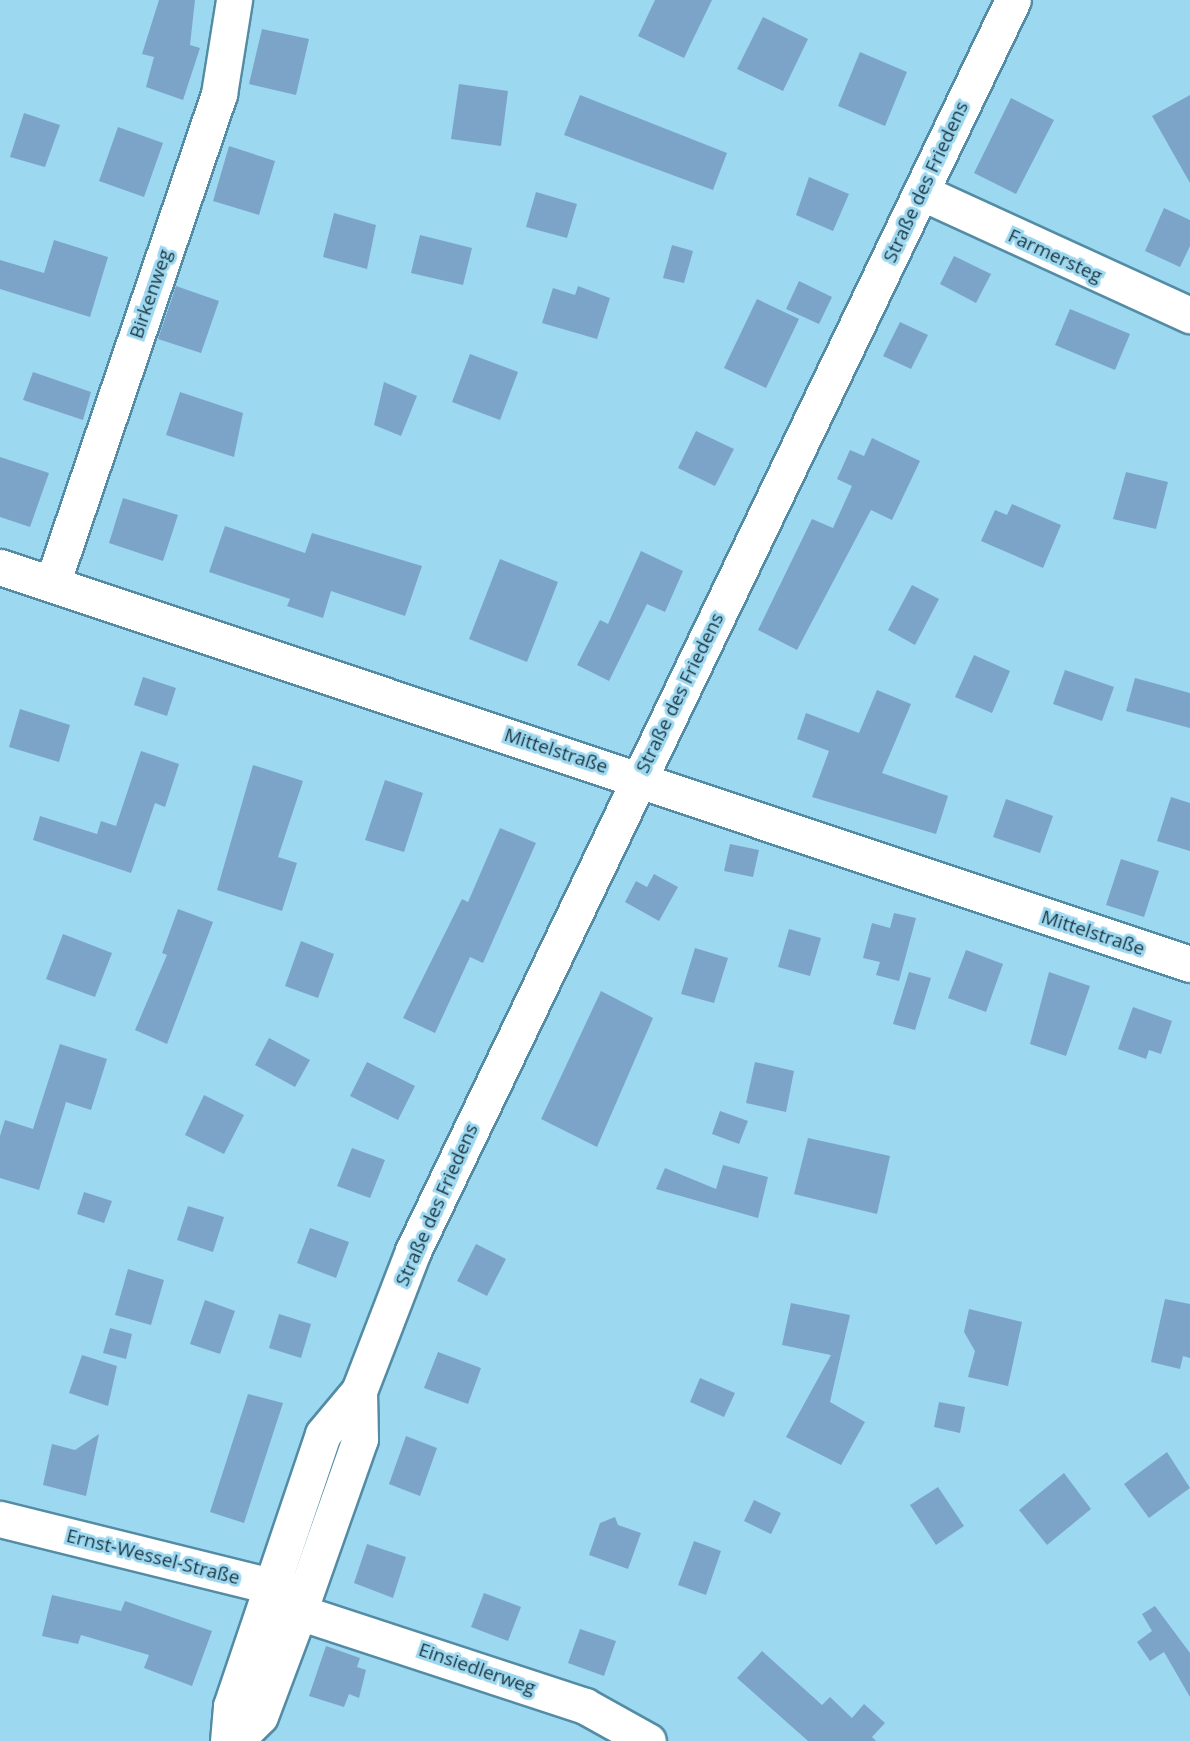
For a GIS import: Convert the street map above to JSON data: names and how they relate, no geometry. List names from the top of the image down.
{
  "streets": {
    "street": [
      "Straße des Friedens",
      "Farmersteg",
      "Birkenweg",
      "Mittelstraße",
      "Ernst-Wessel-Straße",
      "Einsiedlerweg"
    ]
  },
  "crossings": [
    ["Straße des Friedens", "Farmersteg"],
    ["Straße des Friedens", "Mittelstraße"],
    ["Straße des Friedens", "Ernst-Wessel-Straße"],
    ["Straße des Friedens", "Einsiedlerweg"],
    ["Birkenweg", "Mittelstraße"],
    ["Ernst-Wessel-Straße", "Einsiedlerweg"]
  ]
}
